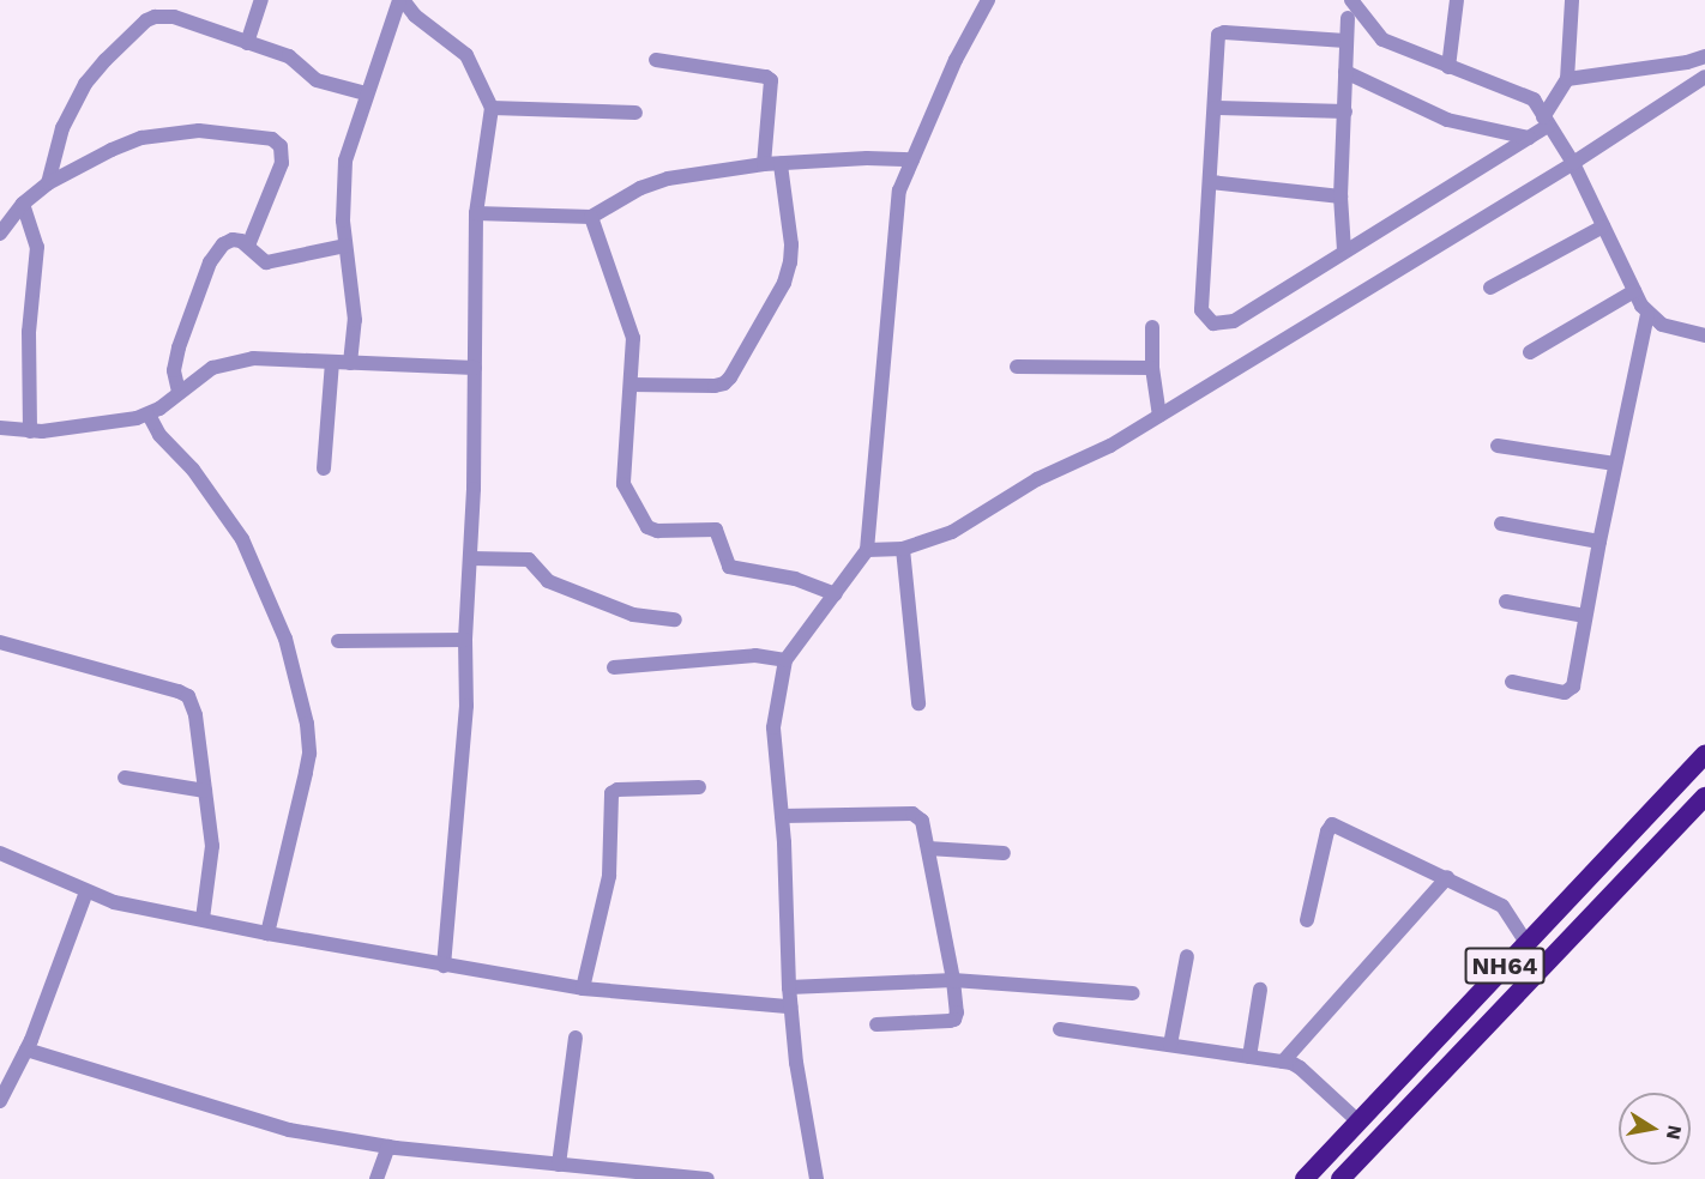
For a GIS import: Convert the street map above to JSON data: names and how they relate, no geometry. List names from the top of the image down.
{
  "streets": {
    "highway": ["NH64"]
  },
  "north": "right"
}
